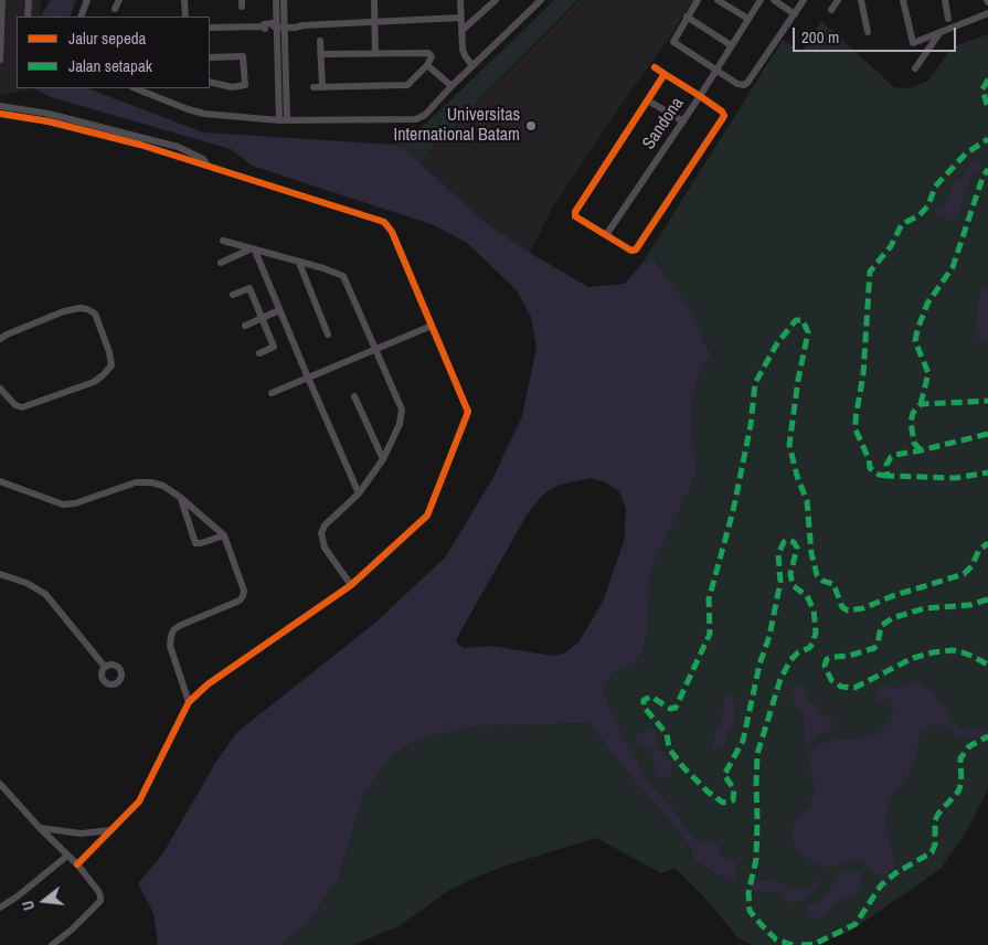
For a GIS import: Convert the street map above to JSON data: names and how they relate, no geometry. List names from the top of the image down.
{
  "streets": {
    "street": ["Sandona"]
  },
  "places": ["Universitas International Batam"],
  "legend": ["Jalur sepeda", "Jalan setapak"],
  "scale_bar": "200 m",
  "north": "left"
}
